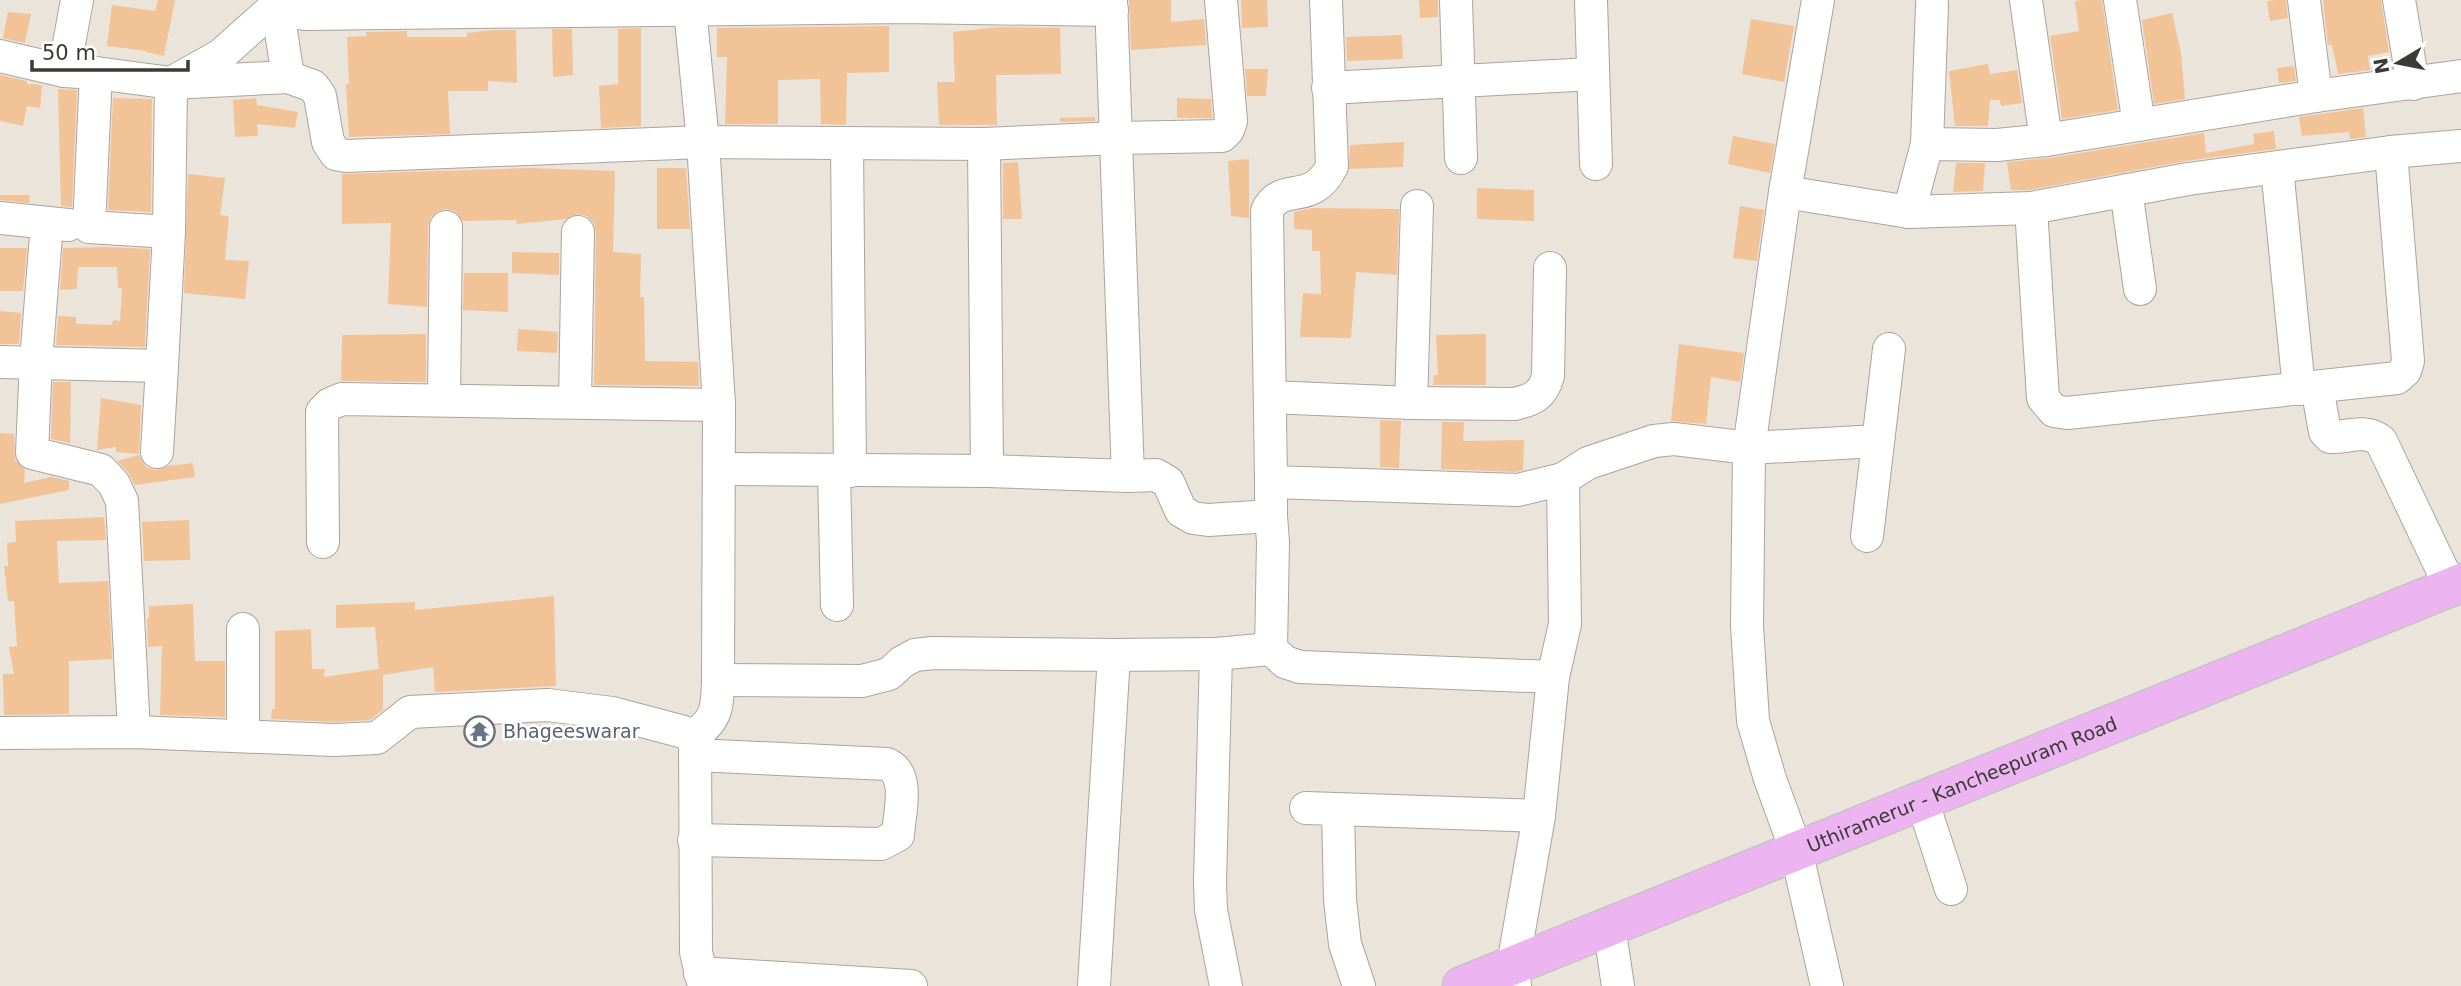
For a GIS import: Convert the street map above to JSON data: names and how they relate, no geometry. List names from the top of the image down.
{
  "streets": {
    "main road": ["Uthiramerur - Kancheepuram Road"]
  },
  "places": {
    "temple": ["Bhageeswarar"]
  },
  "scale_bar": "50 m",
  "north": "left"
}
